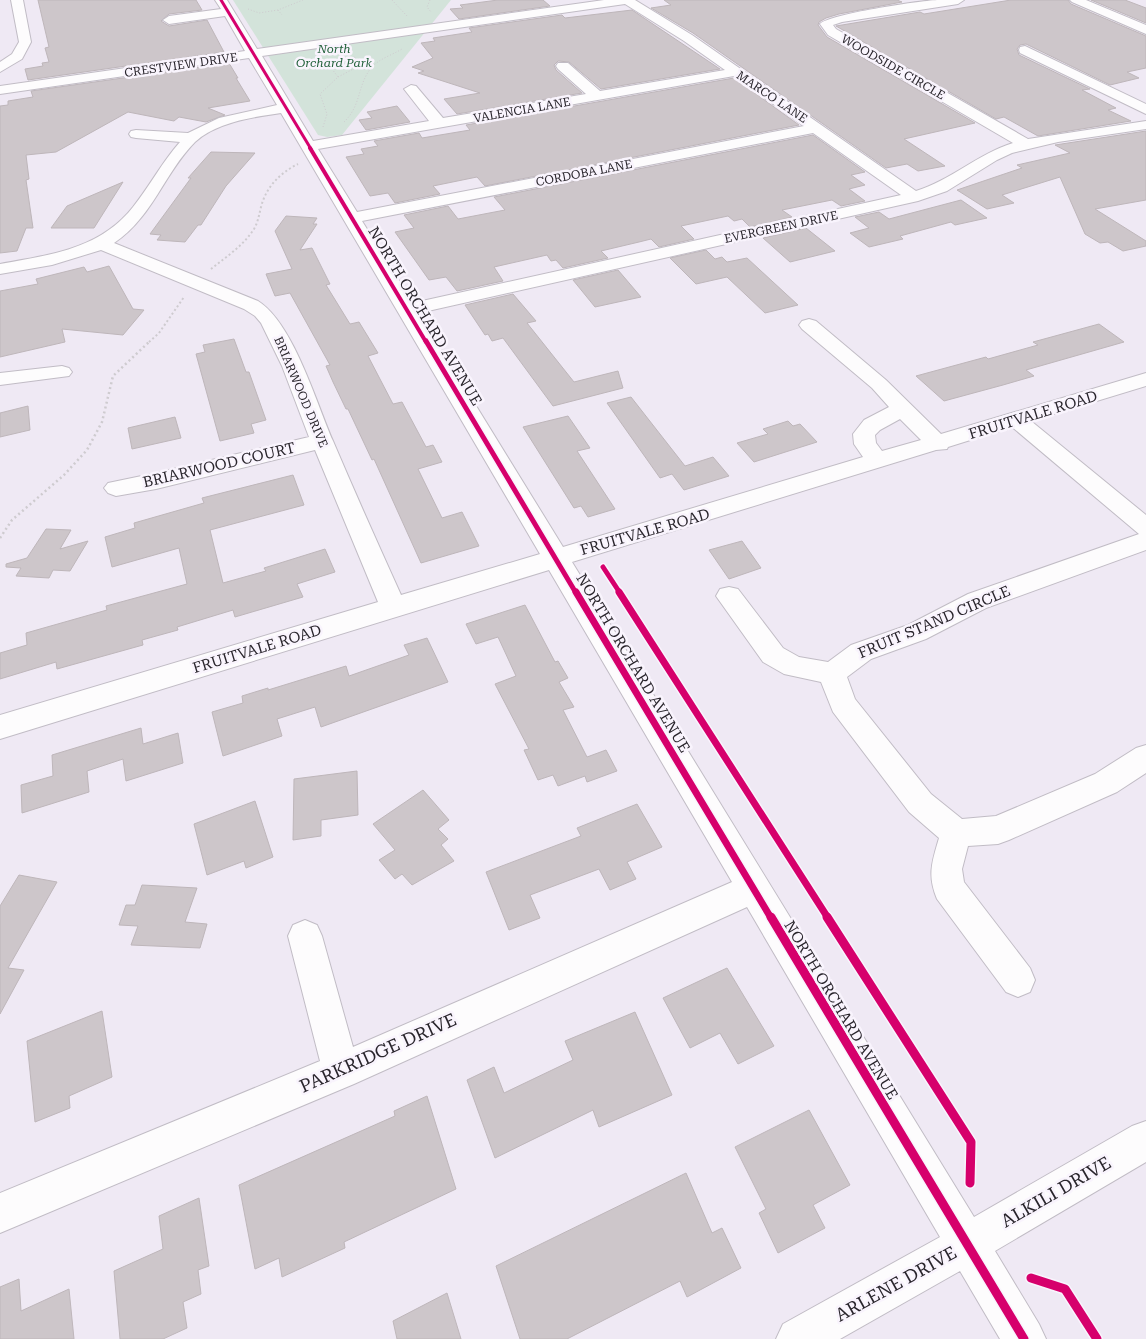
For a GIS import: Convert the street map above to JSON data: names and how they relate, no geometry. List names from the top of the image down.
{
  "streets": {
    "street": [
      "CRESTVIEW DRIVE",
      "WOODSIDE CIRCLE",
      "MARCO LANE",
      "VALENCIA LANE",
      "CORDOBA LANE",
      "EVERGREEN DRIVE",
      "NORTH ORCHARD AVENUE",
      "BRIARWOOD DRIVE",
      "FRUITVALE ROAD",
      "BRIARWOOD COURT",
      "FRUIT STAND CIRCLE",
      "PARKRIDGE DRIVE",
      "ALKILI DRIVE",
      "ARLENE DRIVE"
    ]
  },
  "crossings": [
    ["CRESTVIEW DRIVE", "MARCO LANE"],
    ["CRESTVIEW DRIVE", "NORTH ORCHARD AVENUE"],
    ["WOODSIDE CIRCLE", "EVERGREEN DRIVE"],
    ["MARCO LANE", "VALENCIA LANE"],
    ["MARCO LANE", "CORDOBA LANE"],
    ["MARCO LANE", "EVERGREEN DRIVE"],
    ["VALENCIA LANE", "NORTH ORCHARD AVENUE"],
    ["CORDOBA LANE", "NORTH ORCHARD AVENUE"],
    ["EVERGREEN DRIVE", "NORTH ORCHARD AVENUE"],
    ["NORTH ORCHARD AVENUE", "FRUITVALE ROAD"],
    ["NORTH ORCHARD AVENUE", "PARKRIDGE DRIVE"],
    ["NORTH ORCHARD AVENUE", "ALKILI DRIVE"],
    ["NORTH ORCHARD AVENUE", "ARLENE DRIVE"],
    ["BRIARWOOD DRIVE", "FRUITVALE ROAD"],
    ["BRIARWOOD DRIVE", "BRIARWOOD COURT"],
    ["ALKILI DRIVE", "ARLENE DRIVE"]
  ],
  "parks": ["North Orchard Park"]
}
